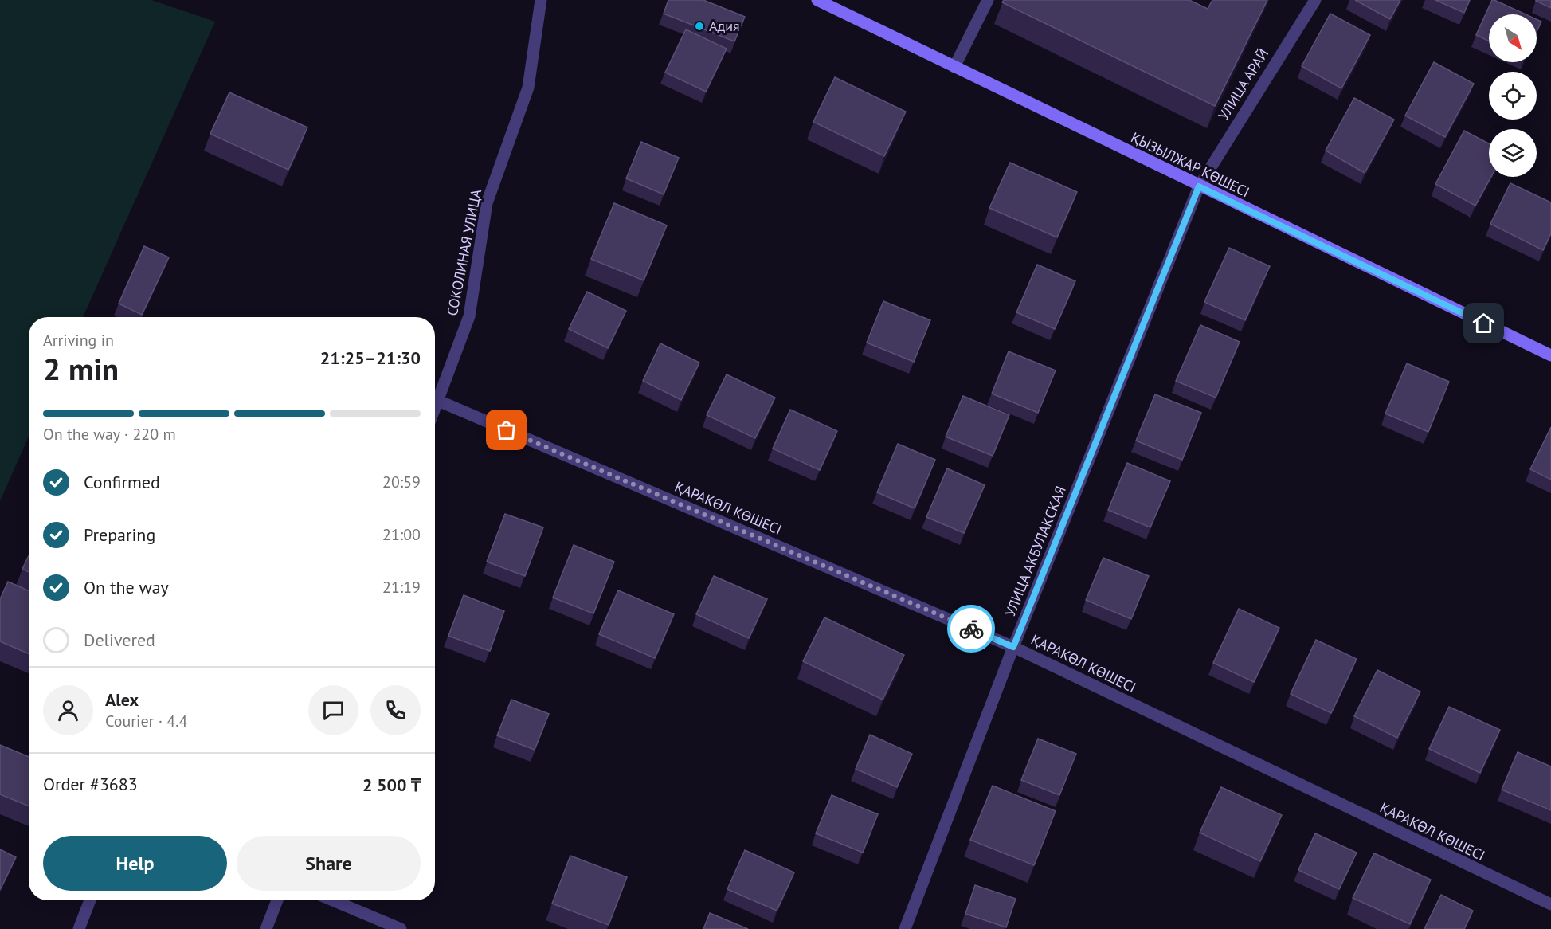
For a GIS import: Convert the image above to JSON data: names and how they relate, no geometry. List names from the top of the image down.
{
  "streets": {
    "street": [
      "УЛИЦА АРАЙ",
      "ҚЫЗЫЛЖАР КӨШЕСІ",
      "СОКОЛИНАЯ УЛИЦА",
      "ҚАРАКӨЛ КӨШЕСІ",
      "УЛИЦА АКБУЛАКСКАЯ"
    ]
  },
  "crossings": [
    ["УЛИЦА АРАЙ", "ҚЫЗЫЛЖАР КӨШЕСІ"],
    ["УЛИЦА АРАЙ", "УЛИЦА АКБУЛАКСКАЯ"],
    ["ҚЫЗЫЛЖАР КӨШЕСІ", "УЛИЦА АКБУЛАКСКАЯ"],
    ["СОКОЛИНАЯ УЛИЦА", "ҚАРАКӨЛ КӨШЕСІ"],
    ["ҚАРАКӨЛ КӨШЕСІ", "УЛИЦА АКБУЛАКСКАЯ"]
  ],
  "places": ["Адия"],
  "north": "bottom right",
  "page": {
    "heading": ["2 min", "Arriving in", "21:25–21:30"],
    "panel": [
      "Alex",
      "Courier · 4.4",
      "Order #3683",
      "2 500 ₸"
    ],
    "bar": "On the way · 220 m",
    "list": [
      ["Confirmed", "20:59"],
      ["Preparing", "21:00"],
      ["On the way", "21:19"],
      "Delivered"
    ],
    "buttons": ["Help", "Share"]
  }
}
